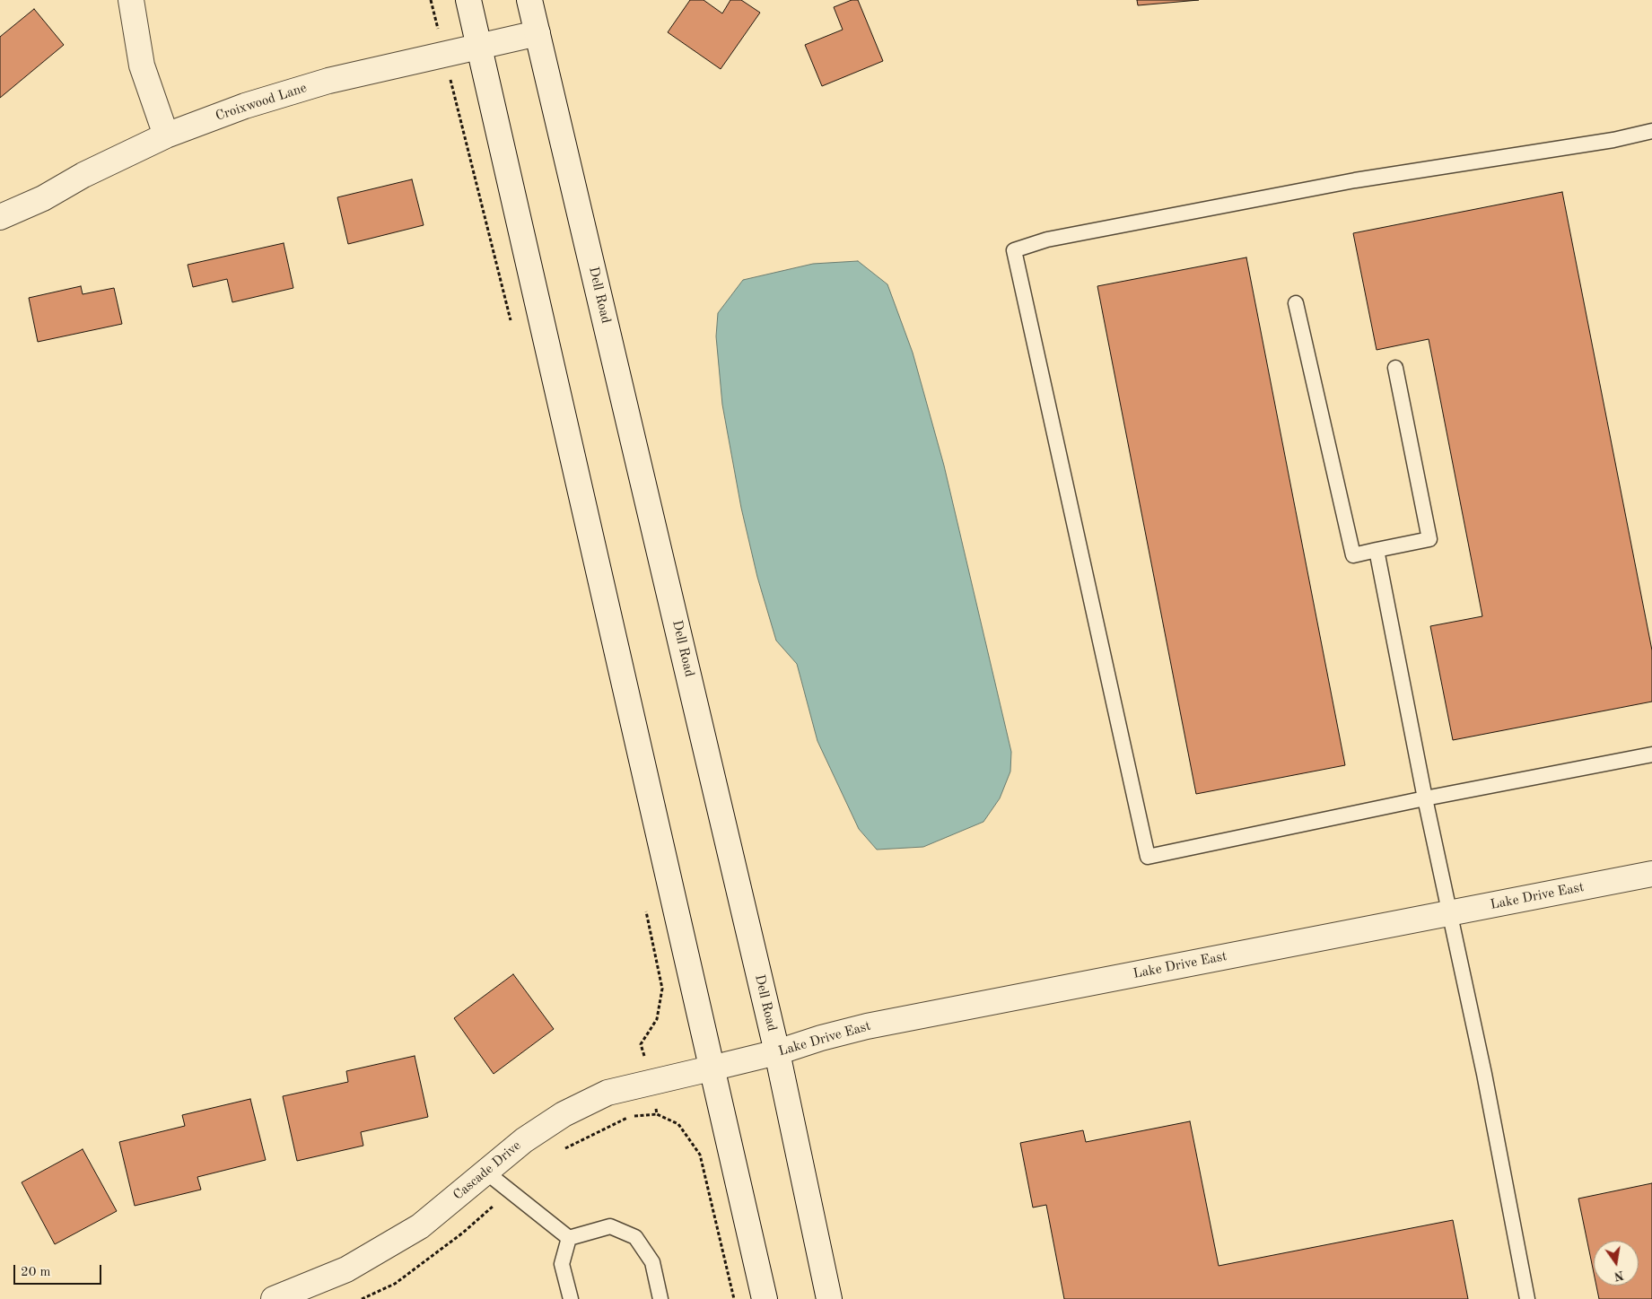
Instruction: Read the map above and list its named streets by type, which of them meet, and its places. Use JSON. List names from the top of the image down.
{
  "streets": {
    "main road": [
      "Croixwood Lane",
      "Dell Road",
      "Lake Drive East",
      "Cascade Drive"
    ]
  },
  "crossings": [
    ["Croixwood Lane", "Dell Road"],
    ["Dell Road", "Lake Drive East"],
    ["Lake Drive East", "Cascade Drive"]
  ],
  "scale_bar": "20 m",
  "north": "bottom"
}
